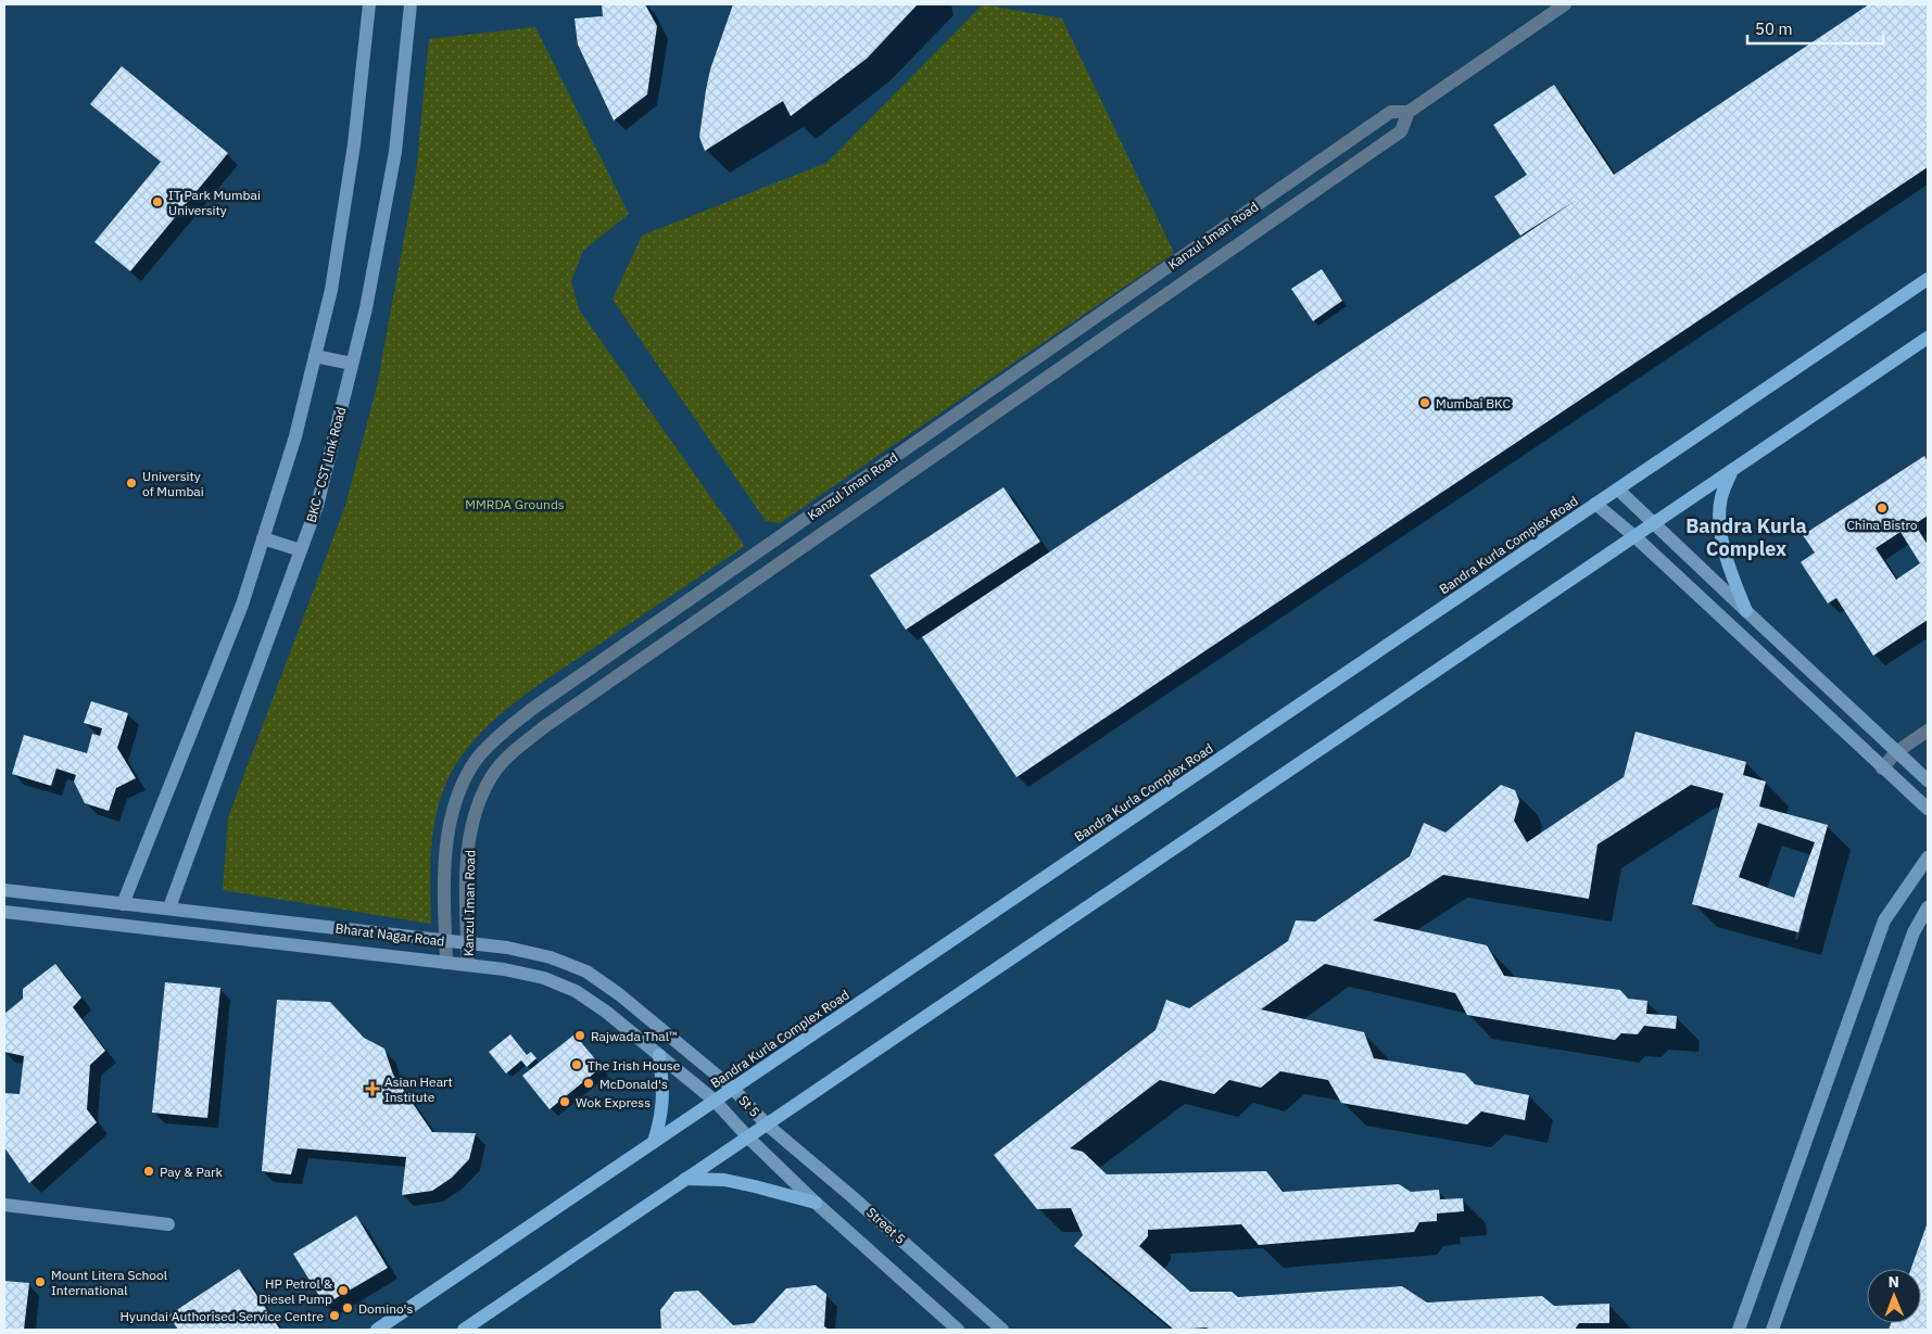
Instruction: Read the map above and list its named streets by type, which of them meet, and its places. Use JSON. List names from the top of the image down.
{
  "streets": {
    "main road": ["Bandra Kurla Complex Road"],
    "street": [
      "Kanzul Iman Road",
      "BKC - CST Link Road",
      "Bharat Nagar Road",
      "St 5",
      "Street 5"
    ]
  },
  "crossings": [
    ["Kanzul Iman Road", "Bharat Nagar Road"],
    ["BKC - CST Link Road", "Bharat Nagar Road"],
    ["Bandra Kurla Complex Road", "Bharat Nagar Road"],
    ["Bandra Kurla Complex Road", "St 5"],
    ["Bharat Nagar Road", "St 5"],
    ["St 5", "Street 5"]
  ],
  "districts": ["Bandra Kurla Complex"],
  "parks": ["MMRDA Grounds"],
  "places": {
    "other": [
      "IT Park Mumbai University",
      "Mumbai BKC",
      "University of Mumbai",
      "China Bistro",
      "Rajwada Thal™",
      "The Irish House",
      "McDonald's",
      "Wok Express",
      "Pay & Park",
      "Mount Litera School International",
      "HP Petrol & Diesel Pump",
      "Domino's",
      "Hyundai Authorised Service Centre"
    ],
    "health": ["Asian Heart Institute"]
  },
  "scale_bar": "50 m",
  "north": "top"
}
